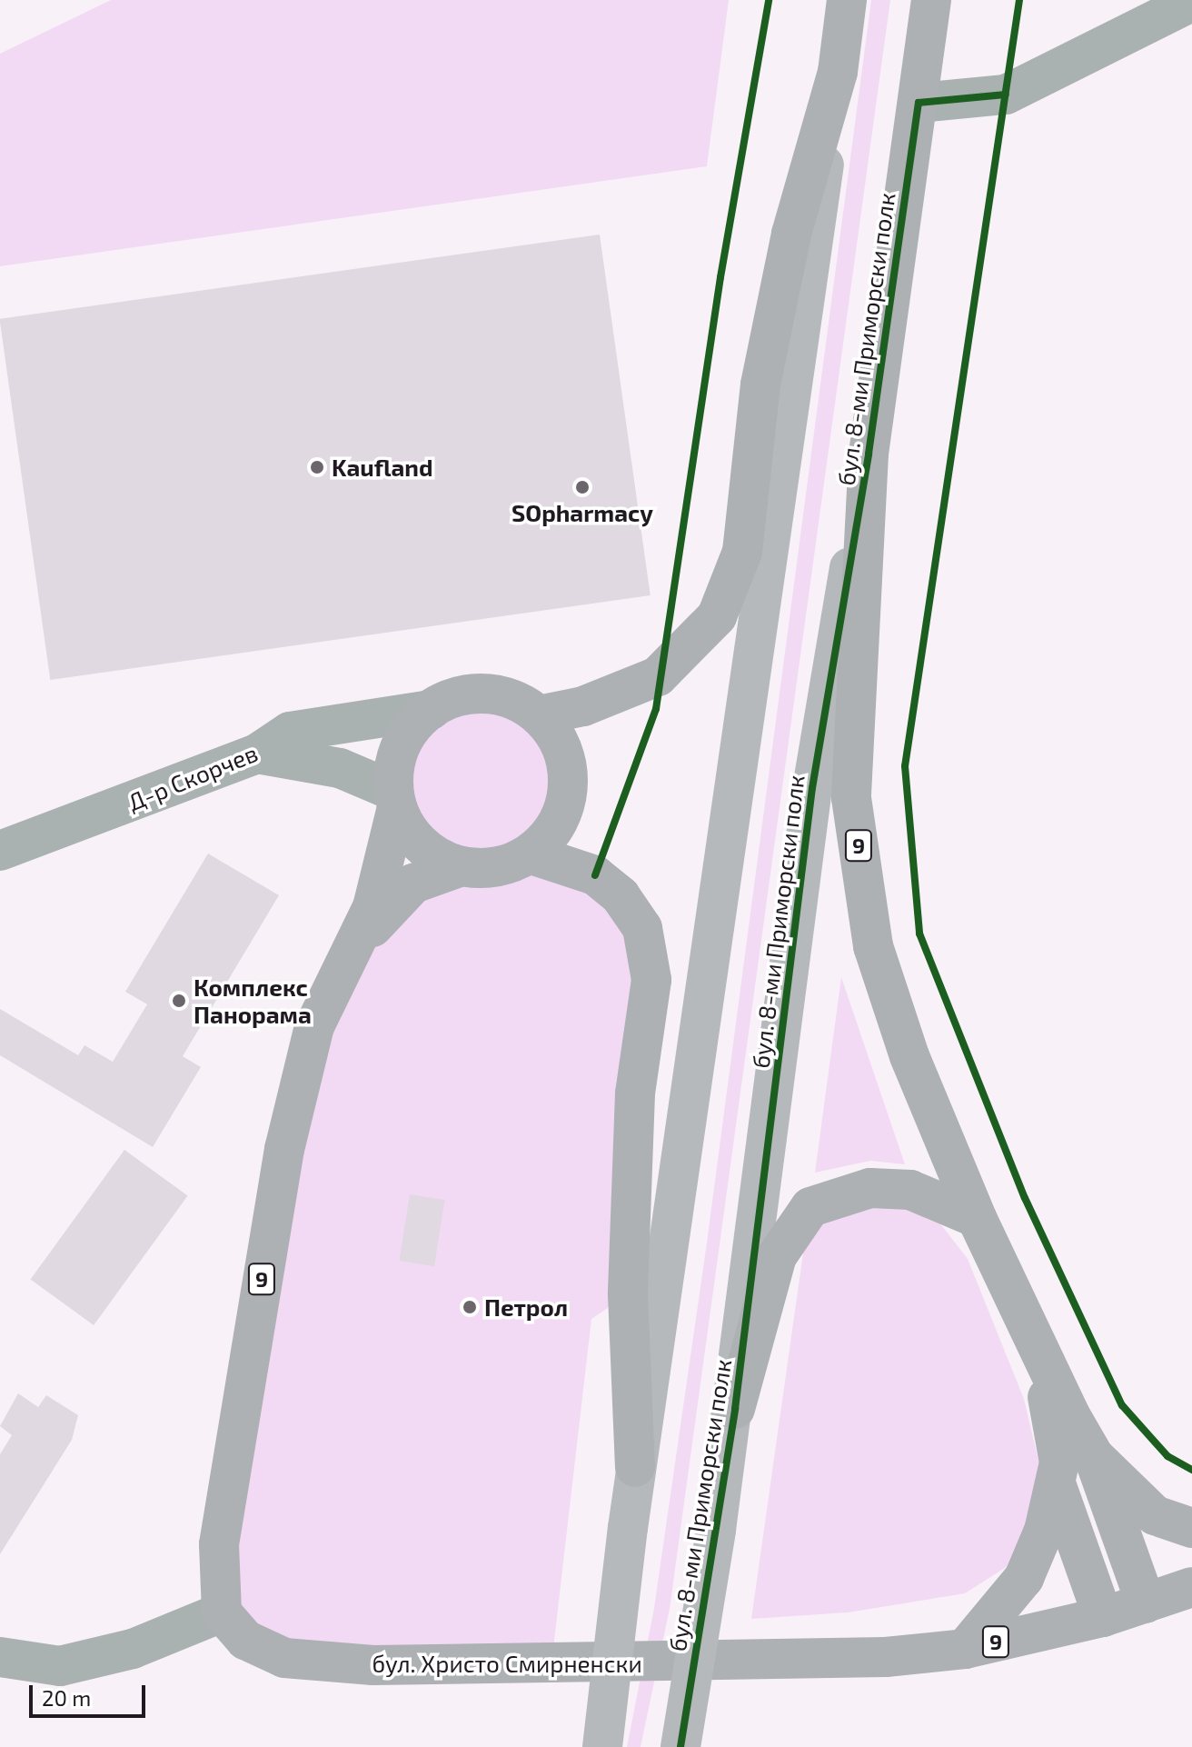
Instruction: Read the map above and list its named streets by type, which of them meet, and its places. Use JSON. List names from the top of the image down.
{
  "streets": {
    "main road": ["бул. 8-ми Приморски полк", "9", "бул. Христо Смирненски"],
    "street": ["Д-р Скорчев"]
  },
  "crossings": [
    ["бул. 8-ми Приморски полк", "9"],
    ["Д-р Скорчев", "9"],
    ["9", "бул. Христо Смирненски"]
  ],
  "places": [
    "Kaufland",
    "SOpharmacy",
    "Комплекс Панорама",
    "Петрол"
  ],
  "scale_bar": "20 m"
}
